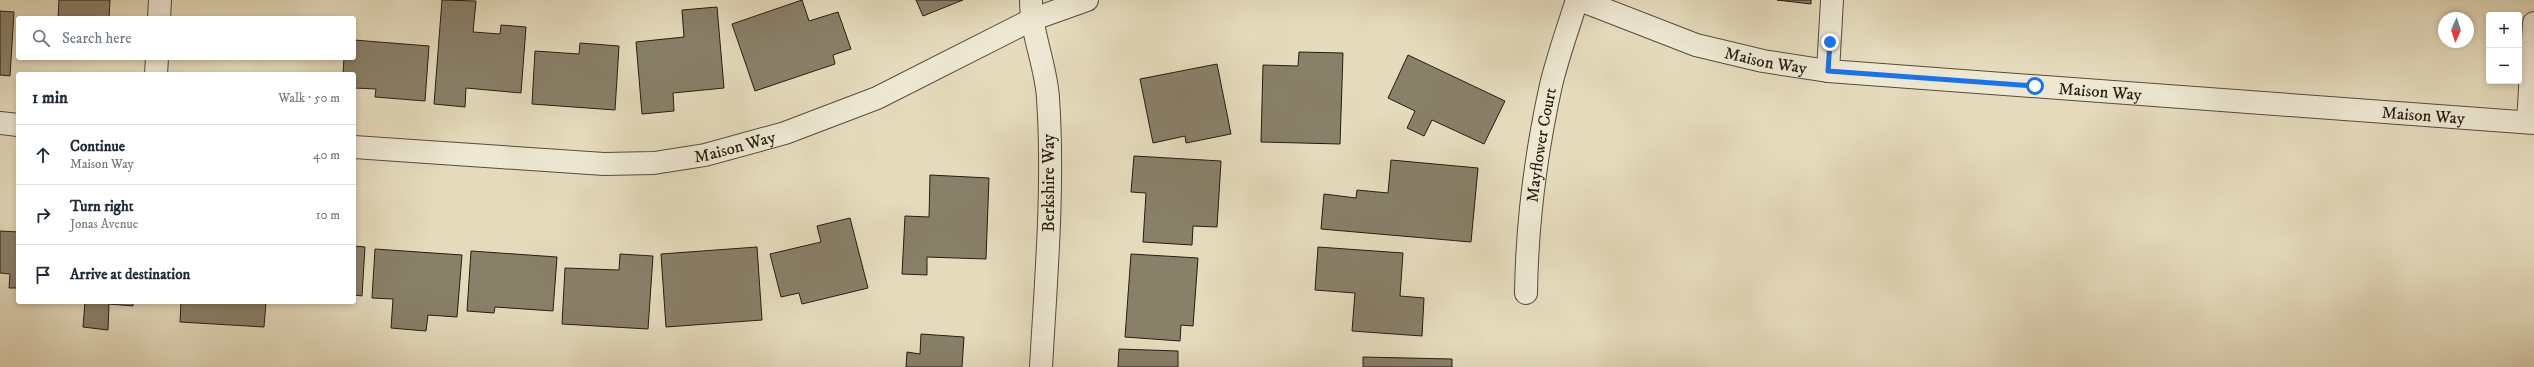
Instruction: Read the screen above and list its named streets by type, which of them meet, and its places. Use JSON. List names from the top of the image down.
{
  "streets": {
    "street": ["Maison Way", "Mayflower Court", "Berkshire Way"]
  },
  "crossings": [
    ["Maison Way", "Berkshire Way"]
  ],
  "north": "bottom",
  "page": {
    "map_buttons": ["+", "−"],
    "search": "Search here",
    "heading": ["1 min", "Walk · 50 m"],
    "list": [
      ["Continue", "Maison Way", "40 m"],
      ["Turn right", "Jonas Avenue", "10 m"],
      "Arrive at destination"
    ]
  }
}
